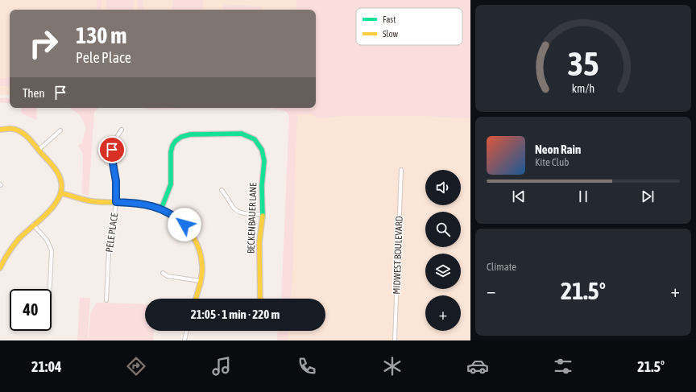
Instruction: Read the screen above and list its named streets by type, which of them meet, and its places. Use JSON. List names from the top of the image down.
{
  "streets": {
    "street": ["BECKENBAUER LANE", "PELE PLACE", "MIDWEST BOULEVARD"]
  },
  "legend": ["Fast", "Slow"],
  "page": {
    "turn": ["130 m", "Pele Place"],
    "then": "Then",
    "song": ["Neon Rain", "Kite Club"],
    "map_buttons": "+",
    "tile": "Climate",
    "heat": ["−", "21.5°", "+"],
    "limit": "40",
    "trip": "21:05 · 1 min · 220 m",
    "tabs": ["21:04", "21.5°"],
    "gauge": ["35", "km/h"]
  }
}
